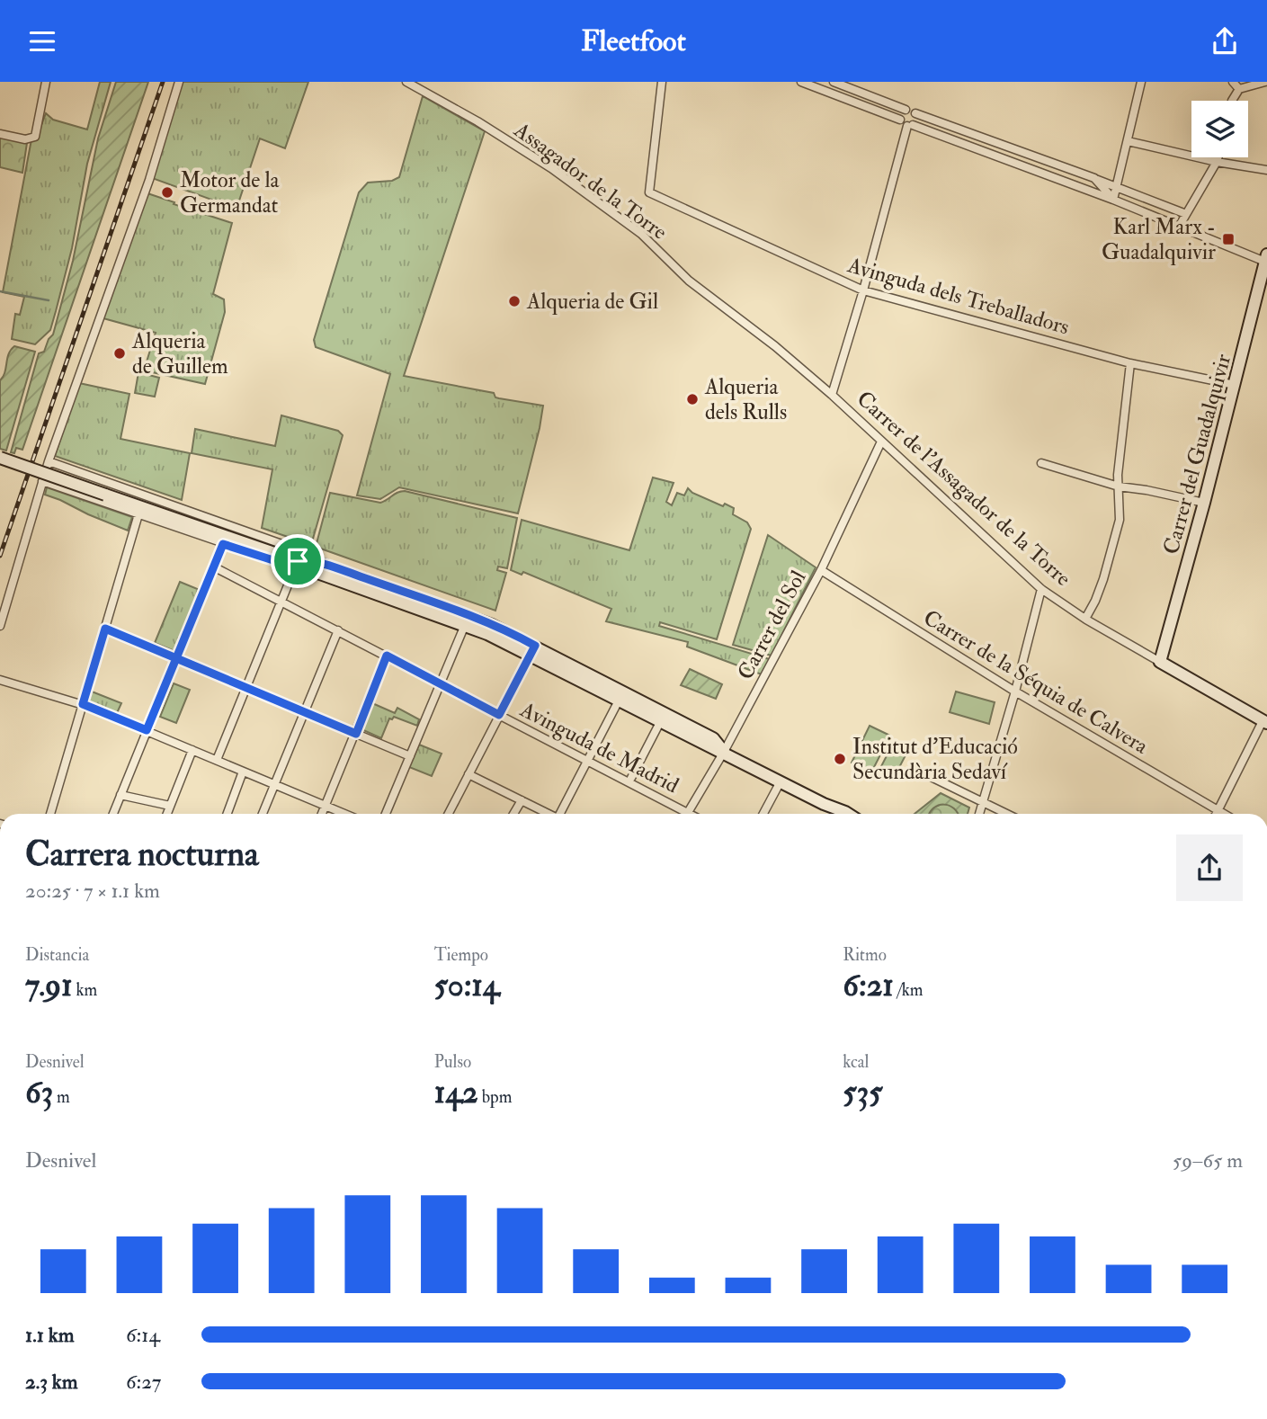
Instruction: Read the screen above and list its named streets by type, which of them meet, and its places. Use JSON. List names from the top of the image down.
{
  "streets": {
    "street": [
      "Assagador de la Torre",
      "Avinguda dels Treballadors",
      "Carrer del Guadalquivir",
      "Carrer de l'Assagador de la Torre",
      "Carrer del Sol",
      "Carrer de la Séquia de Calvera",
      "Avinguda de Madrid"
    ]
  },
  "crossings": [
    ["Assagador de la Torre", "Carrer de l'Assagador de la Torre"],
    ["Avinguda dels Treballadors", "Carrer del Guadalquivir"],
    ["Carrer del Guadalquivir", "Carrer de l'Assagador de la Torre"],
    ["Carrer de l'Assagador de la Torre", "Carrer del Sol"],
    ["Carrer del Sol", "Carrer de la Séquia de Calvera"],
    ["Carrer del Sol", "Avinguda de Madrid"]
  ],
  "places": {
    "other": [
      "Motor de la Germandat",
      "Alqueria de Gil",
      "Alqueria de Guillem",
      "Alqueria dels Rulls",
      "Institut d'Educació Secundària Sedaví"
    ],
    "transit": ["Karl Marx - Guadalquivir"]
  },
  "page": {
    "header": "Fleetfoot",
    "heading": ["Carrera nocturna", "20:25 · 7 × 1.1 km"],
    "stats": [
      ["Distancia", "7.91 km"],
      ["Tiempo", "50:14"],
      ["Ritmo", "6:21 /km"],
      ["Desnivel", "63 m"],
      ["Pulso", "142 bpm"],
      ["kcal", "535"]
    ],
    "chart": ["Desnivel", "59–65 m"],
    "list": [
      {
        "name": "1.1 km",
        "note": "6:14"
      },
      {
        "name": "2.3 km",
        "note": "6:27"
      }
    ]
  }
}
